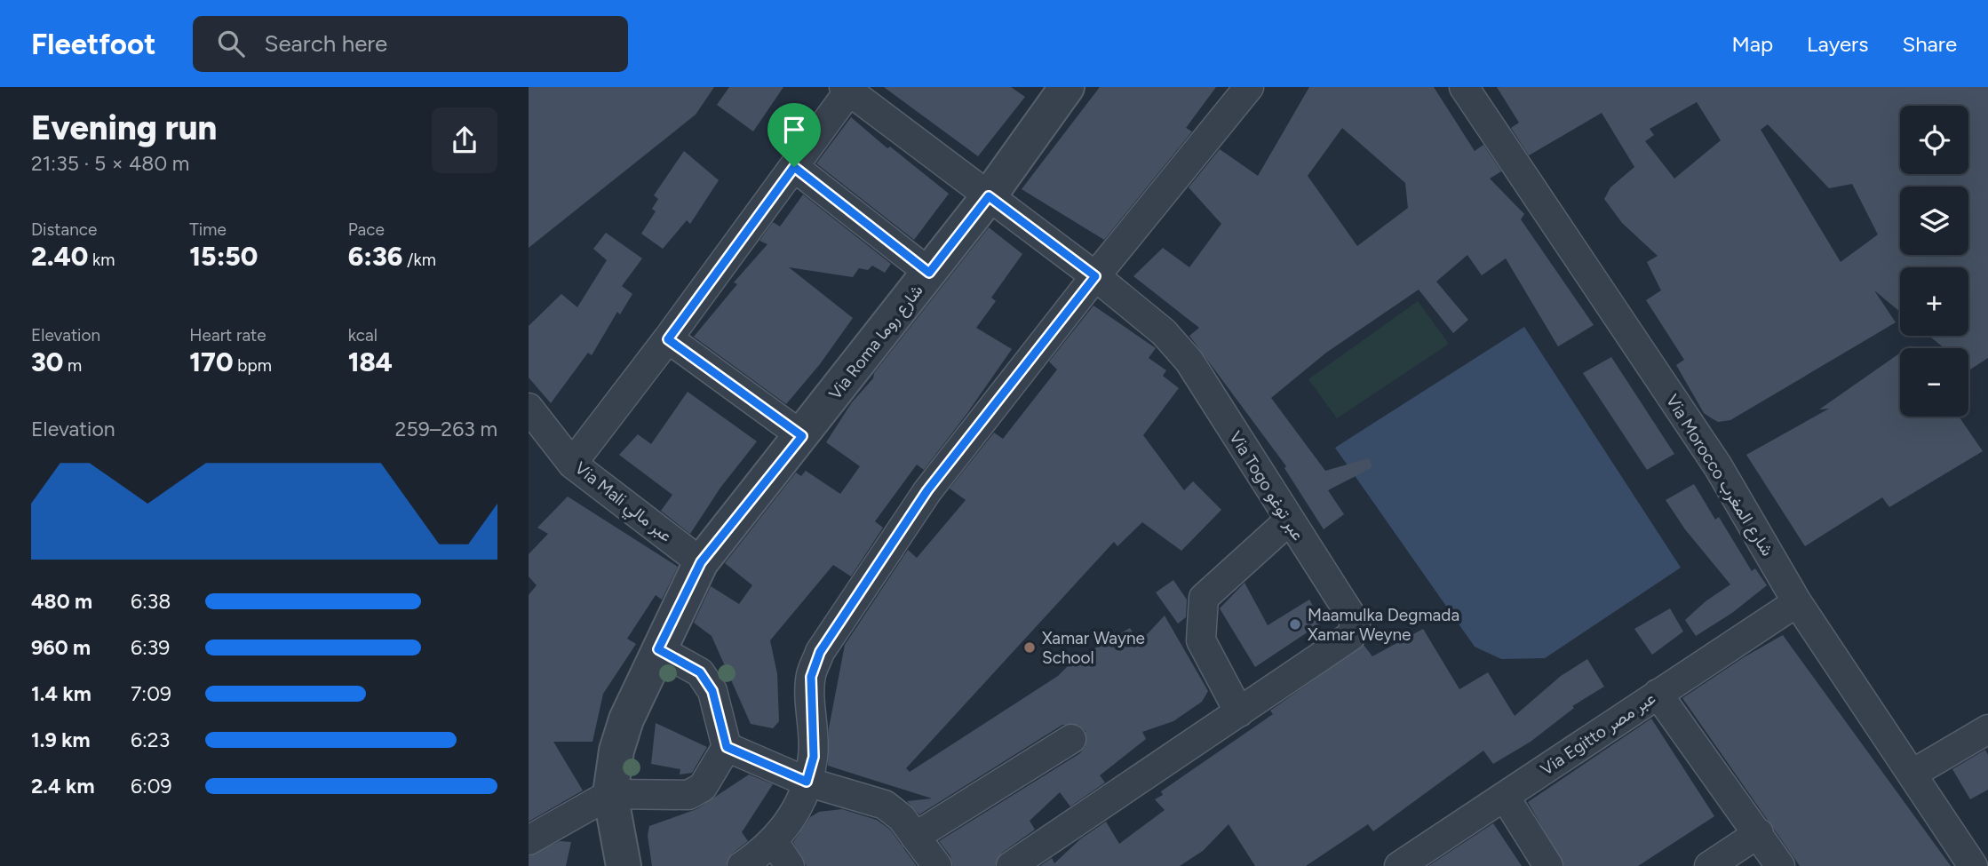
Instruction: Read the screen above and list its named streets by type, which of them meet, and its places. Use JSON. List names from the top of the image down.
{
  "streets": {
    "street": [
      "Via Roma شارع روما",
      "Via Morocco شارع المغرب",
      "Via Togo عبر توغو",
      "Via Mali عبر مالي",
      "Via Egitto عبر مصر"
    ]
  },
  "crossings": [
    ["Via Roma شارع روما", "Via Togo عبر توغو"],
    ["Via Roma شارع روما", "Via Mali عبر مالي"],
    ["Via Morocco شارع المغرب", "Via Egitto عبر مصر"]
  ],
  "places": ["Maamulka Degmada Xamar Weyne", "Xamar Wayne School"],
  "page": {
    "header": "Fleetfoot",
    "search": "Search here",
    "nav": ["Map", "Layers", "Share"],
    "heading": ["Evening run", "21:35 · 5 × 480 m"],
    "map_buttons": ["+", "−"],
    "stats": [
      ["Distance", "2.40 km"],
      ["Time", "15:50"],
      ["Pace", "6:36 /km"],
      ["Elevation", "30 m"],
      ["Heart rate", "170 bpm"],
      ["kcal", "184"]
    ],
    "chart": ["Elevation", "259–263 m"],
    "list": [
      {
        "name": "480 m",
        "note": "6:38"
      },
      {
        "name": "960 m",
        "note": "6:39"
      },
      {
        "name": "1.4 km",
        "note": "7:09"
      },
      {
        "name": "1.9 km",
        "note": "6:23"
      },
      {
        "name": "2.4 km",
        "note": "6:09"
      }
    ]
  }
}
